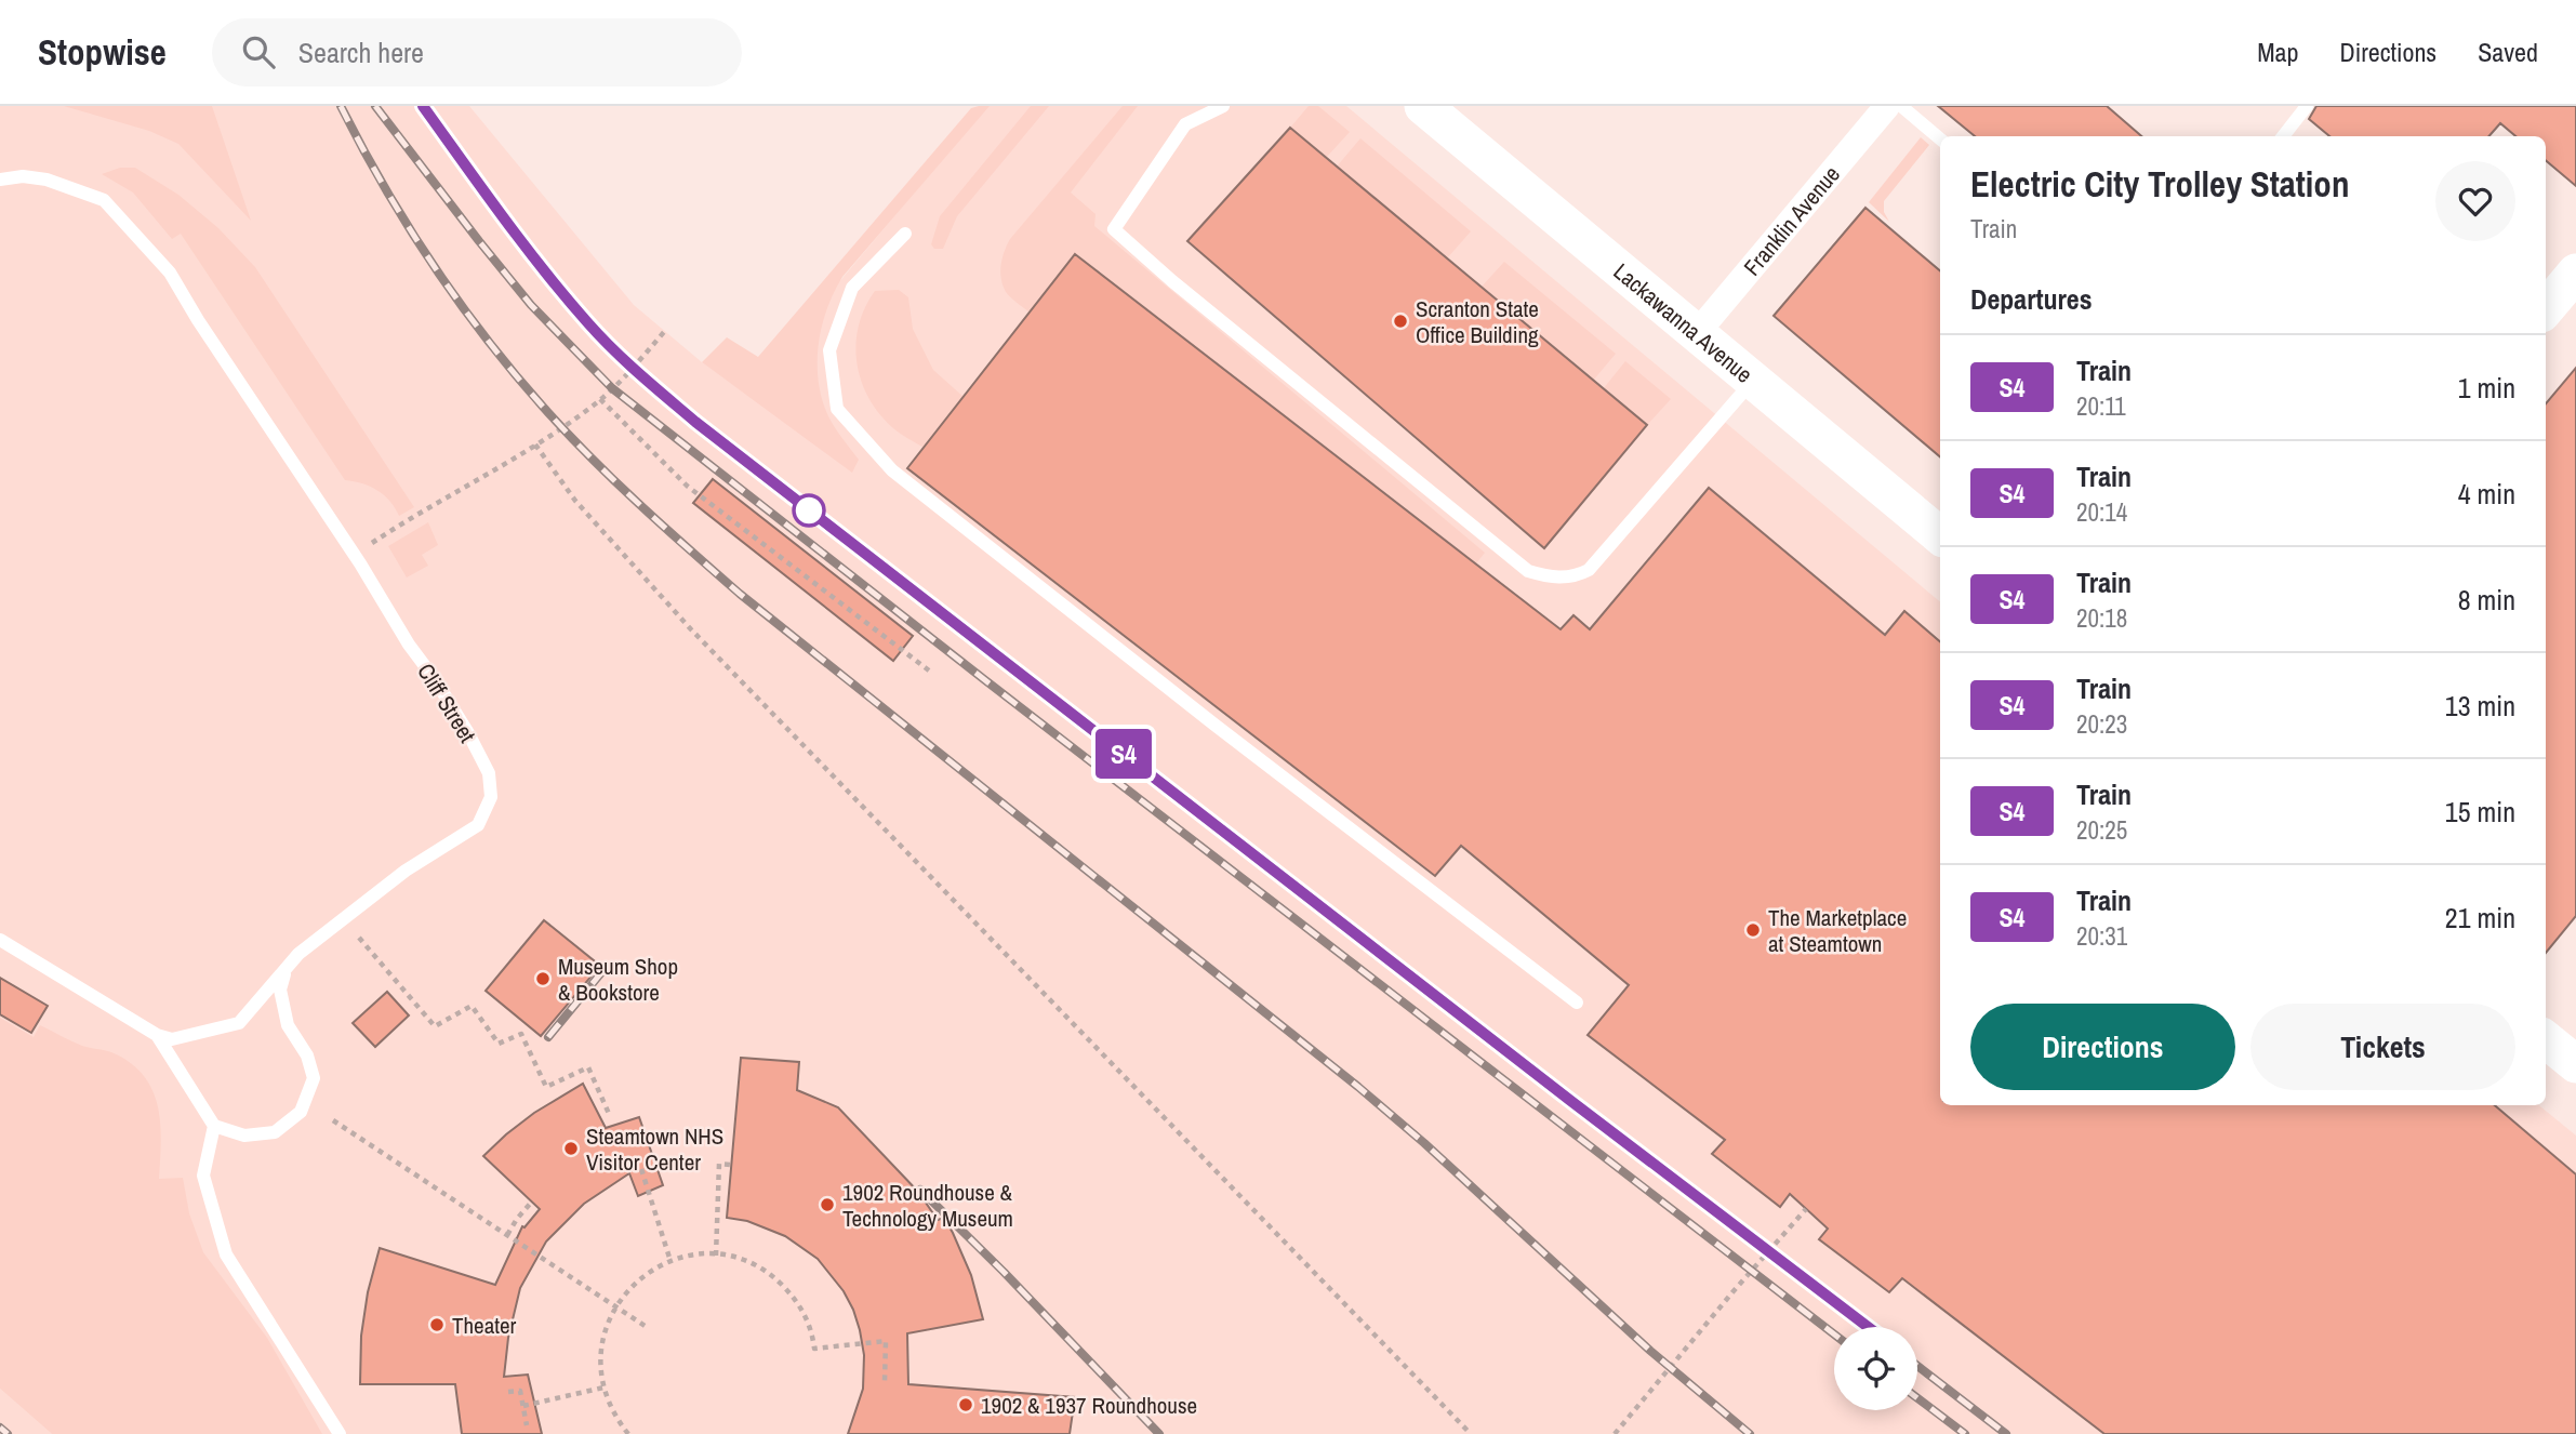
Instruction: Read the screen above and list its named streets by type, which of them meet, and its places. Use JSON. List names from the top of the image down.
{
  "streets": {
    "main road": ["Lackawanna Avenue"],
    "street": ["Franklin Avenue"],
    "lane": ["Cliff Street"]
  },
  "crossings": [
    ["Franklin Avenue", "Lackawanna Avenue"]
  ],
  "places": [
    "Scranton State Office Building",
    "The Marketplace at Steamtown",
    "Museum Shop & Bookstore",
    "Steamtown NHS Visitor Center",
    "1902 Roundhouse & Technology Museum",
    "Theater",
    "1902 & 1937 Roundhouse"
  ],
  "page": {
    "header": "Stopwise",
    "search": "Search here",
    "nav": ["Map", "Directions", "Saved"],
    "on_map": "S4",
    "heading": [
      ["Electric City Trolley Station", "Train"],
      "Departures"
    ],
    "list": [
      {
        "mark": "S4",
        "name": "Train",
        "note": "20:11",
        "value": "1 min"
      },
      {
        "mark": "S4",
        "name": "Train",
        "note": "20:14",
        "value": "4 min"
      },
      {
        "mark": "S4",
        "name": "Train",
        "note": "20:18",
        "value": "8 min"
      },
      {
        "mark": "S4",
        "name": "Train",
        "note": "20:23",
        "value": "13 min"
      },
      {
        "mark": "S4",
        "name": "Train",
        "note": "20:25",
        "value": "15 min"
      },
      {
        "mark": "S4",
        "name": "Train",
        "note": "20:31",
        "value": "21 min"
      }
    ],
    "buttons": ["Directions", "Tickets"]
  }
}
